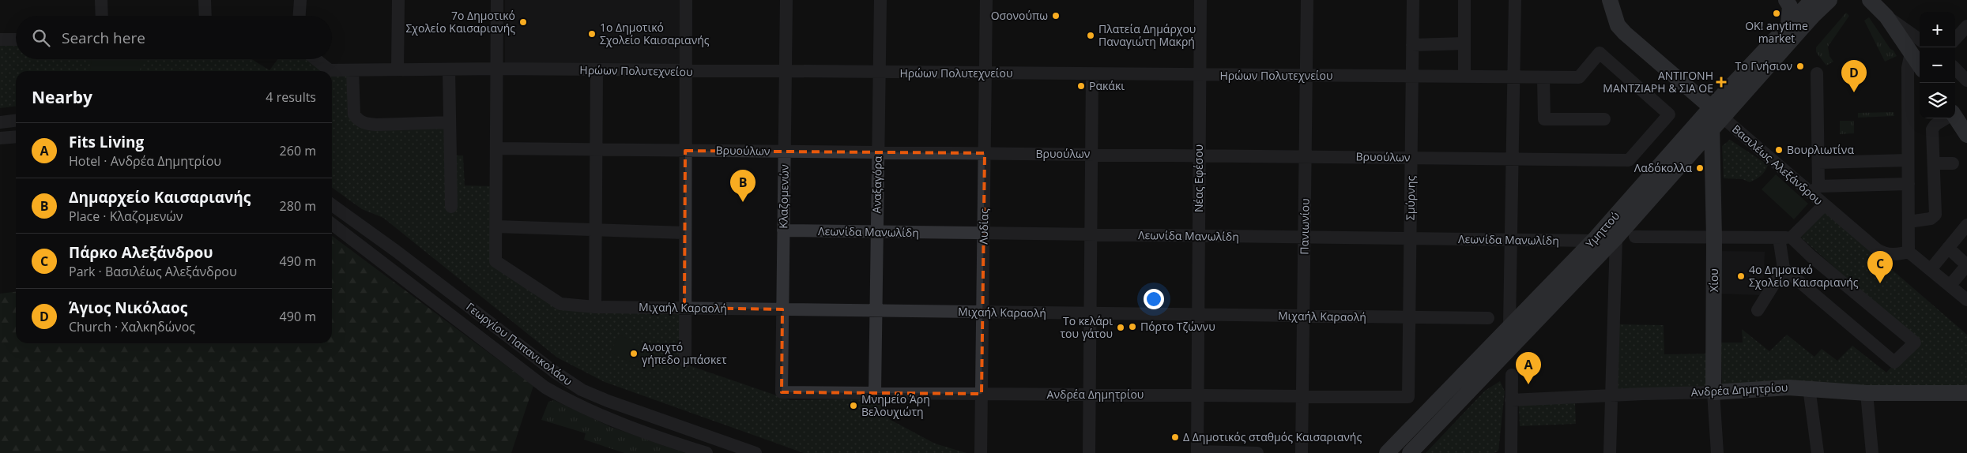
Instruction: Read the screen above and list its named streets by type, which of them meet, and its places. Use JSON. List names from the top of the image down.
{
  "streets": {
    "main road": [
      "Βασιλέως Αλεξάνδρου",
      "Υμηττού",
      "Χίου",
      "Ανδρέα Δημητρίου"
    ],
    "street": [
      "Ηρώων Πολυτεχνείου",
      "Βρυούλων",
      "Νέας Εφέσου",
      "Αναξαγόρα",
      "Κλαζομενών",
      "Σμύρνης",
      "Λυδίας",
      "Πανιωνίου",
      "Λεωνίδα Μανωλίδη",
      "Μιχαήλ Καραολή",
      "Γεωργίου Παπανικολάου"
    ]
  },
  "crossings": [
    ["Ηρώων Πολυτεχνείου", "Βρυούλων"],
    ["Ηρώων Πολυτεχνείου", "Νέας Εφέσου"],
    ["Ηρώων Πολυτεχνείου", "Αναξαγόρα"],
    ["Ηρώων Πολυτεχνείου", "Κλαζομενών"],
    ["Ηρώων Πολυτεχνείου", "Σμύρνης"],
    ["Ηρώων Πολυτεχνείου", "Λυδίας"],
    ["Ηρώων Πολυτεχνείου", "Πανιωνίου"],
    ["Βρυούλων", "Νέας Εφέσου"],
    ["Βρυούλων", "Αναξαγόρα"],
    ["Βρυούλων", "Κλαζομενών"],
    ["Βρυούλων", "Σμύρνης"],
    ["Βρυούλων", "Λυδίας"],
    ["Βρυούλων", "Πανιωνίου"],
    ["Βασιλέως Αλεξάνδρου", "Υμηττού"],
    ["Βασιλέως Αλεξάνδρου", "Χίου"],
    ["Νέας Εφέσου", "Λεωνίδα Μανωλίδη"],
    ["Νέας Εφέσου", "Μιχαήλ Καραολή"],
    ["Νέας Εφέσου", "Ανδρέα Δημητρίου"],
    ["Αναξαγόρα", "Λεωνίδα Μανωλίδη"],
    ["Αναξαγόρα", "Μιχαήλ Καραολή"],
    ["Αναξαγόρα", "Ανδρέα Δημητρίου"],
    ["Κλαζομενών", "Λεωνίδα Μανωλίδη"],
    ["Κλαζομενών", "Μιχαήλ Καραολή"],
    ["Κλαζομενών", "Ανδρέα Δημητρίου"],
    ["Σμύρνης", "Λεωνίδα Μανωλίδη"],
    ["Σμύρνης", "Μιχαήλ Καραολή"],
    ["Σμύρνης", "Ανδρέα Δημητρίου"],
    ["Λυδίας", "Λεωνίδα Μανωλίδη"],
    ["Λυδίας", "Μιχαήλ Καραολή"],
    ["Λυδίας", "Ανδρέα Δημητρίου"],
    ["Πανιωνίου", "Λεωνίδα Μανωλίδη"],
    ["Πανιωνίου", "Μιχαήλ Καραολή"],
    ["Πανιωνίου", "Ανδρέα Δημητρίου"],
    ["Υμηττού", "Λεωνίδα Μανωλίδη"],
    ["Υμηττού", "Χίου"],
    ["Χίου", "Ανδρέα Δημητρίου"]
  ],
  "places": {
    "other": [
      "OK! anytime market",
      "Οσονούπω",
      "7ο Δημοτικό Σχολείο Καισαριανής",
      "1ο Δημοτικό Σχολείο Καισαριανής",
      "Πλατεία Δημάρχου Παναγιώτη Μακρή",
      "Το Γνήσιον",
      "Ρακάκι",
      "Βουρλιωτίνα",
      "Λαδόκολλα",
      "4ο Δημοτικό Σχολείο Καισαριανής",
      "Πόρτο Τζώννυ",
      "Το κελάρι του γάτου",
      "Ανοιχτό γήπεδο μπάσκετ",
      "Μνημείο Άρη Βελουχιώτη",
      "Δ Δημοτικός σταθμός Καισαριανής"
    ],
    "health": ["ΑΝΤΙΓΟΝΗ ΜΑΝΤΖΙΑΡΗ & ΣΙΑ ΟΕ"]
  },
  "page": {
    "map_buttons": ["+", "−"],
    "search": "Search here",
    "pins": [
      "D",
      "B",
      "C",
      "A"
    ],
    "heading": ["Nearby", "4 results"],
    "list": [
      {
        "mark": "A",
        "name": "Fits Living",
        "note": "Hotel · Ανδρέα Δημητρίου",
        "value": "260 m"
      },
      {
        "mark": "B",
        "name": "Δημαρχείο Καισαριανής",
        "note": "Place · Κλαζομενών",
        "value": "280 m"
      },
      {
        "mark": "C",
        "name": "Πάρκο Αλεξάνδρου",
        "note": "Park · Βασιλέως Αλεξάνδρου",
        "value": "490 m"
      },
      {
        "mark": "D",
        "name": "Άγιος Νικόλαος",
        "note": "Church · Χαλκηδώνος",
        "value": "490 m"
      }
    ]
  }
}
